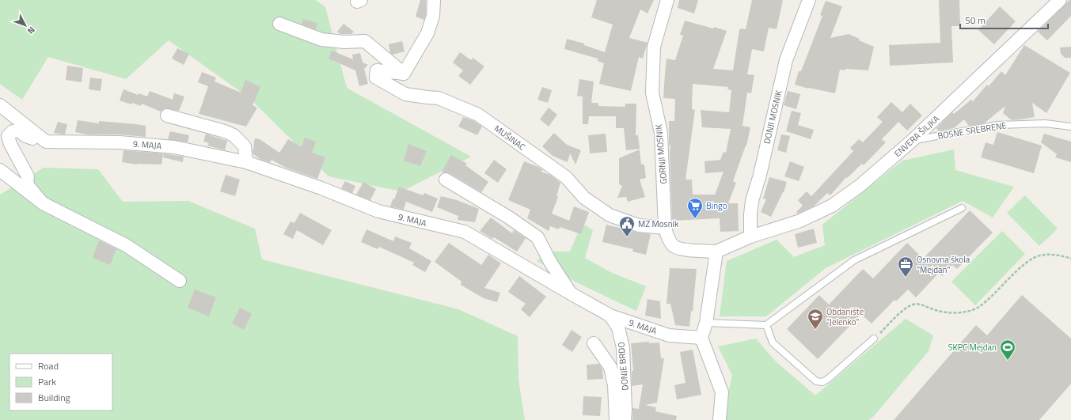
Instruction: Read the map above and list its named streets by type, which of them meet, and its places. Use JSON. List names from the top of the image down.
{
  "streets": {
    "street": [
      "DONJI MOSNIK",
      "ENVERA ŠILJKA",
      "MUŠINAC",
      "9. MAJA",
      "GORNJI MOSNIK",
      "DONJE BRDO"
    ],
    "lane": ["BOSNE SREBRENE"]
  },
  "crossings": [
    ["DONJI MOSNIK", "ENVERA ŠILJKA"],
    ["BOSNE SREBRENE", "ENVERA ŠILJKA"],
    ["ENVERA ŠILJKA", "GORNJI MOSNIK"],
    ["MUŠINAC", "GORNJI MOSNIK"],
    ["9. MAJA", "DONJE BRDO"]
  ],
  "places": {
    "supermarket": ["Bingo"],
    "public building": ["MZ Mosnik"],
    "office": ["Osnovna škola \"Mejdan\""],
    "school or university": ["Obdanište \"Jelenko\""],
    "sports": ["SKPC Mejdan"]
  },
  "legend": ["Road", "Park", "Building"],
  "scale_bar": "50 m",
  "north": "bottom right"
}
